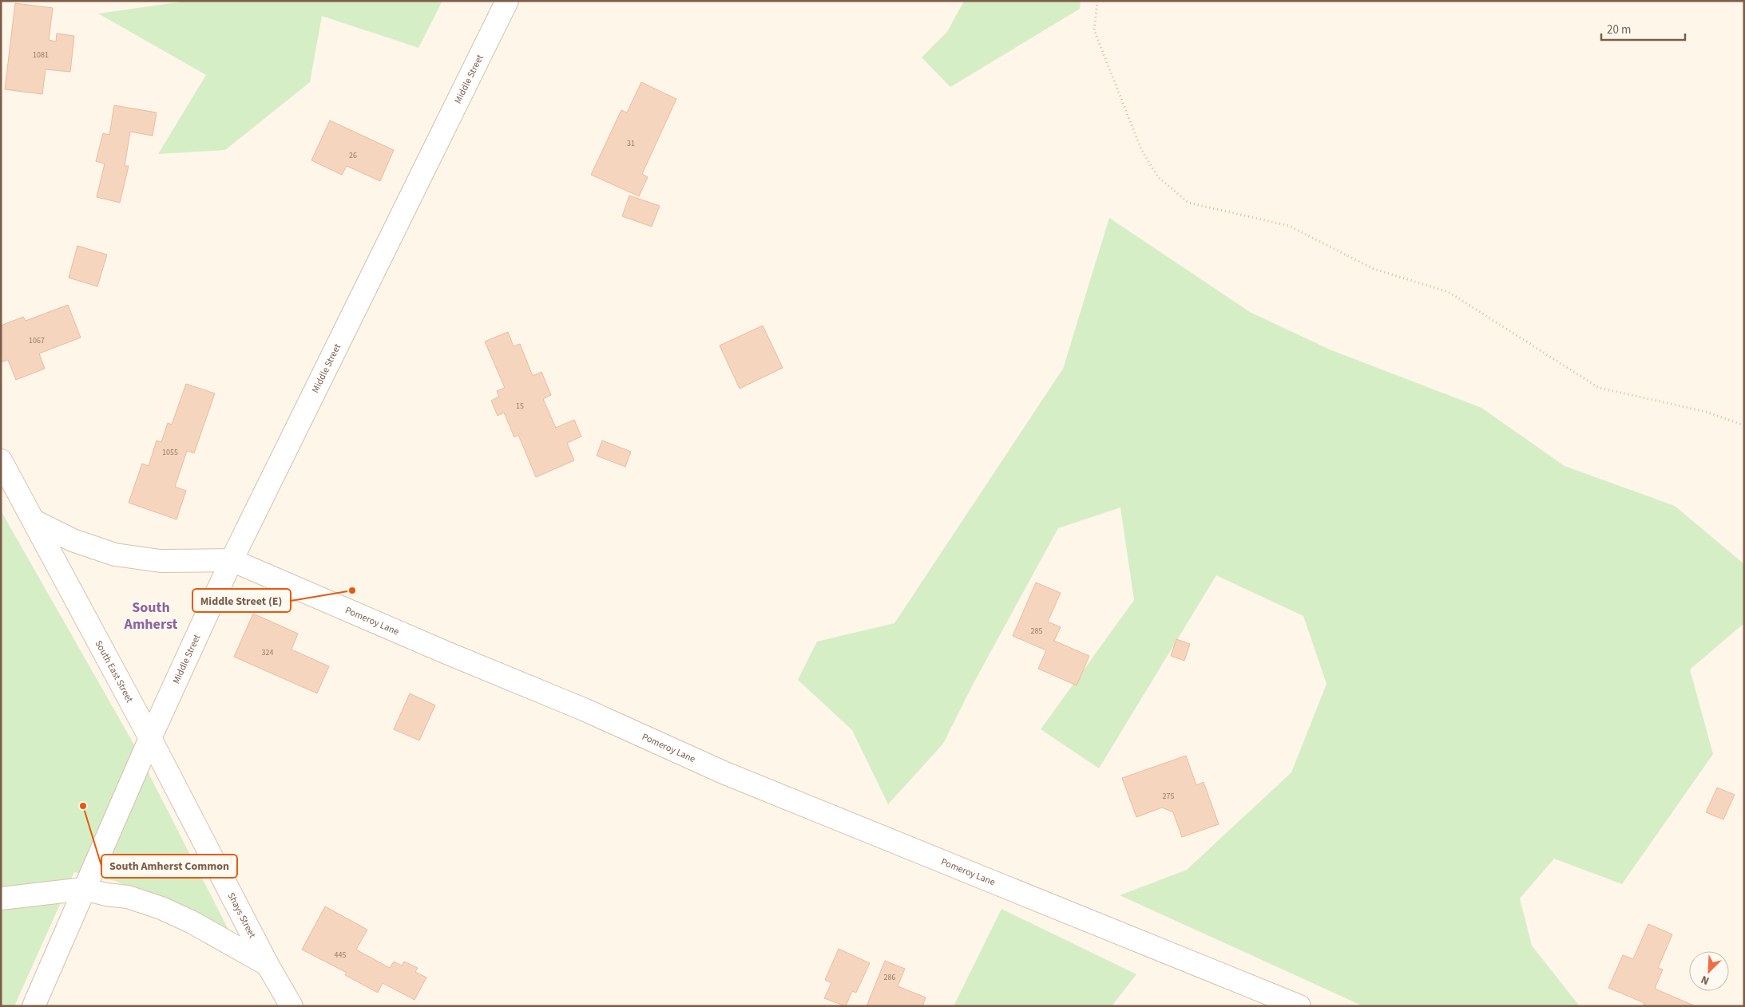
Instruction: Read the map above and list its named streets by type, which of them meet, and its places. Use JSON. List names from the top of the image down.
{
  "streets": {
    "street": [
      "Middle Street",
      "Pomeroy Lane",
      "South East Street",
      "Shays Street"
    ]
  },
  "crossings": [
    ["Middle Street", "Pomeroy Lane"],
    ["Middle Street", "South East Street"],
    ["Middle Street", "Shays Street"],
    ["Pomeroy Lane", "South East Street"],
    ["South East Street", "Shays Street"]
  ],
  "districts": ["South Amherst"],
  "places": ["Middle Street (E)", "South Amherst Common"],
  "house_numbers": [
    "1081",
    "31",
    "26",
    "1067",
    "15",
    "1055",
    "285",
    "324",
    "275",
    "445",
    "286"
  ],
  "scale_bar": "20 m",
  "north": "bottom left"
}
